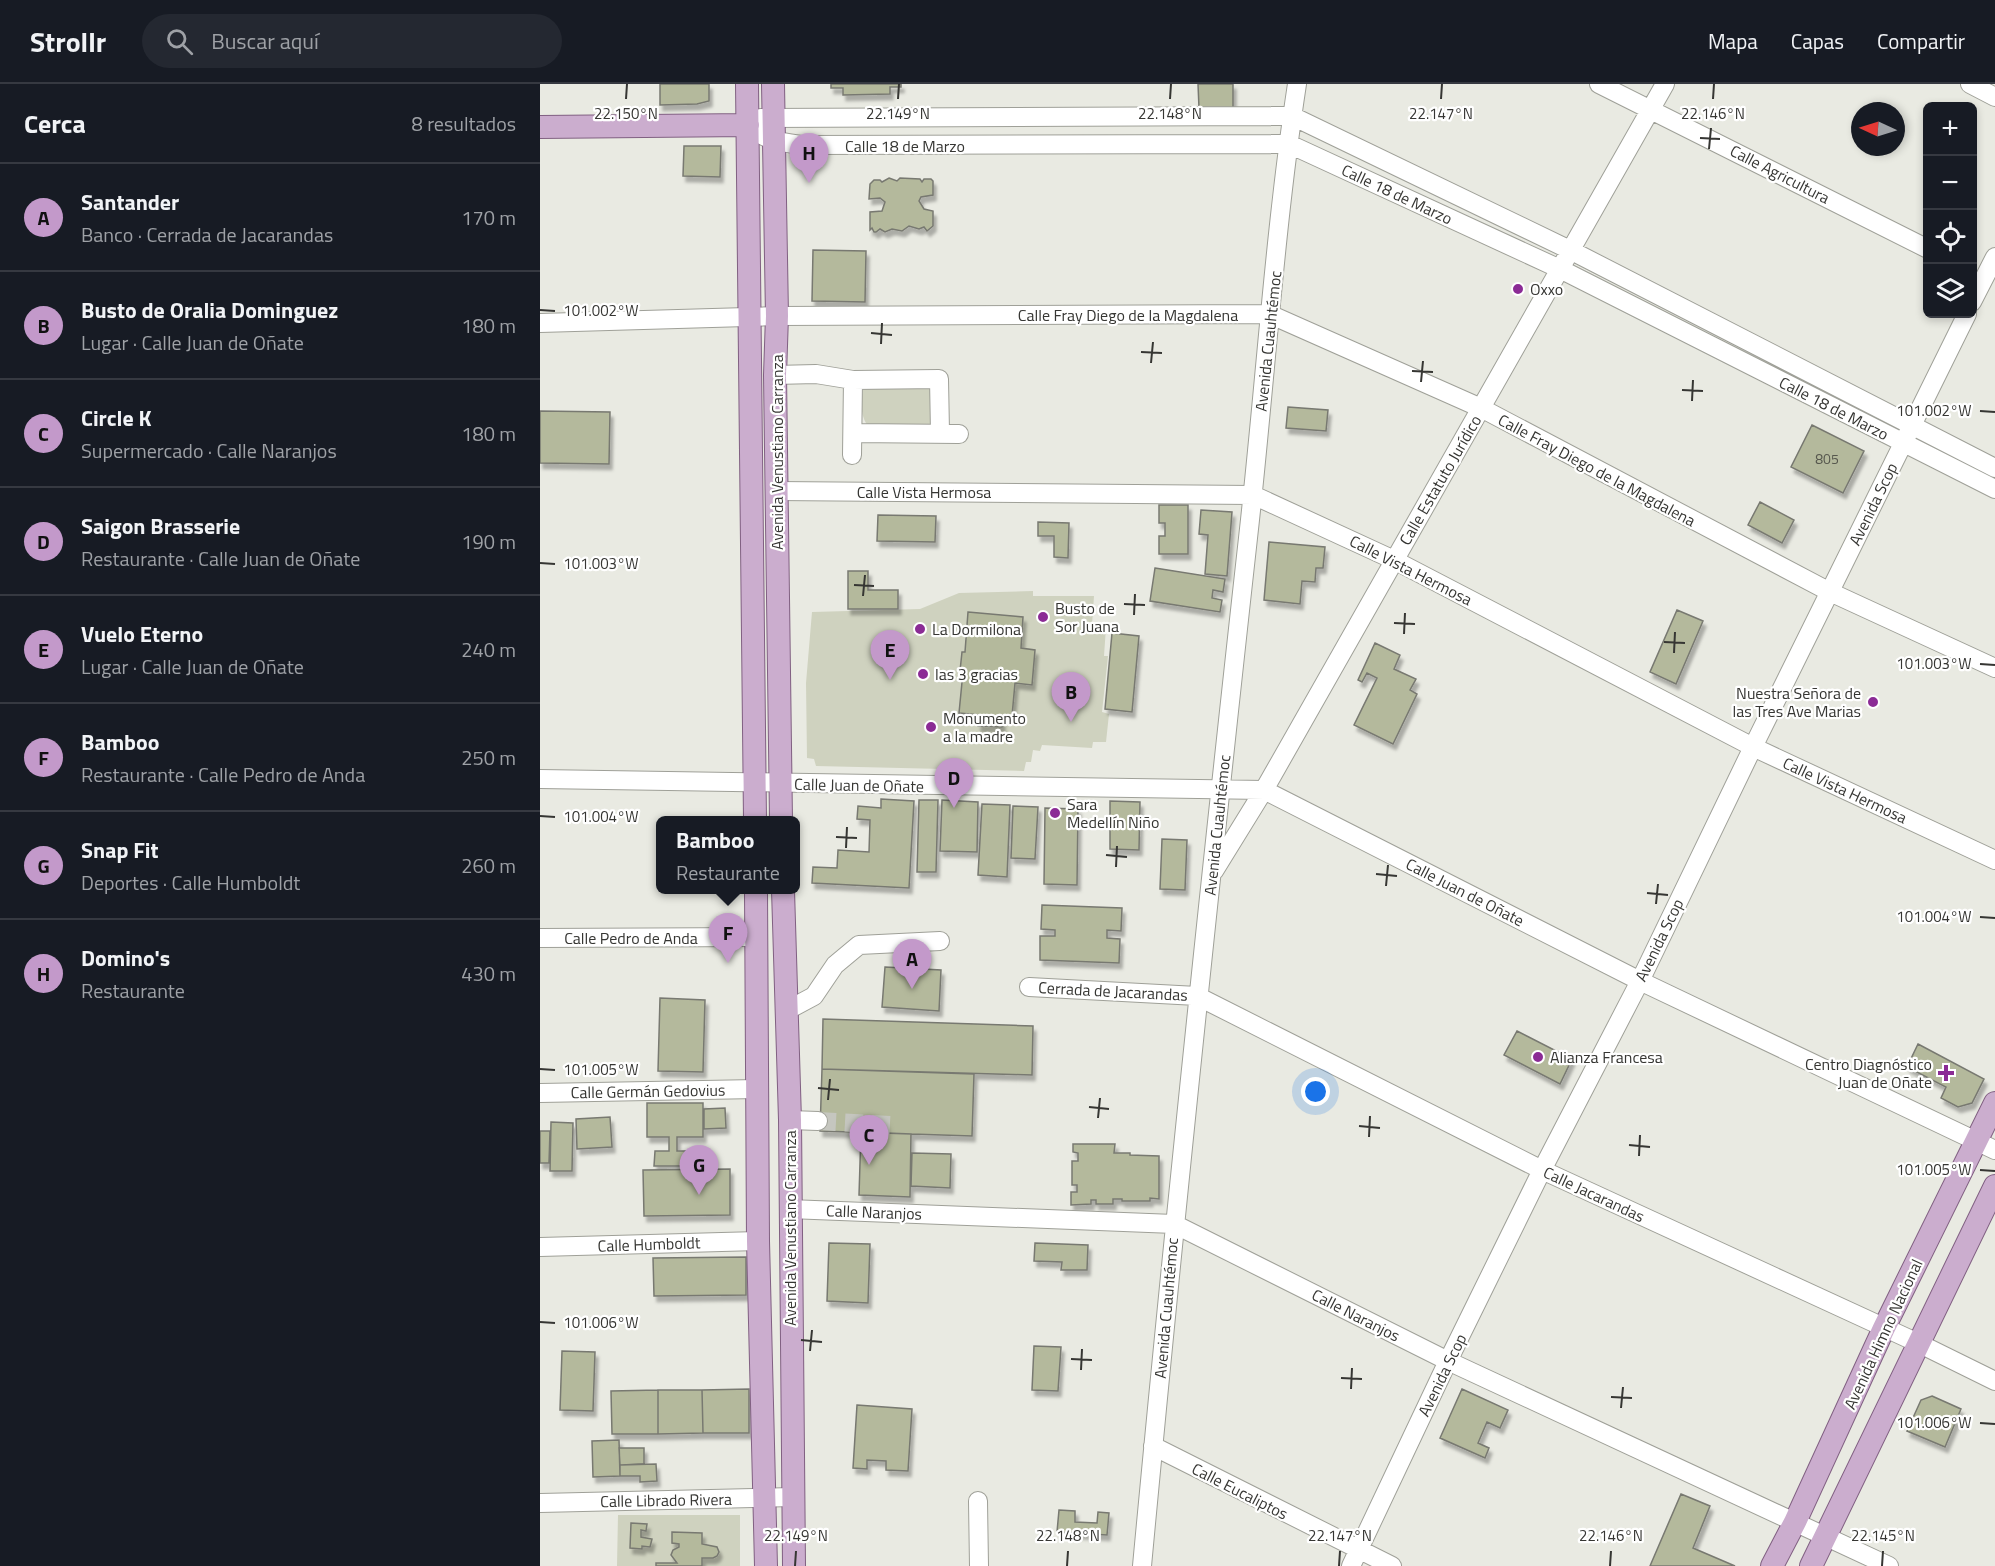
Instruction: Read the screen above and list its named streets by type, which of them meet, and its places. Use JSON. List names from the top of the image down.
{
  "streets": {
    "main road": ["Avenida Venustiano Carranza", "Avenida Himno Nacional"],
    "street": [
      "Calle 18 de Marzo",
      "Calle Agricultura",
      "Calle Fray Diego de la Magdalena",
      "Avenida Cuauhtémoc",
      "Calle Estatuto Jurídico",
      "Calle Vista Hermosa",
      "Avenida Scop",
      "Calle Juan de Oñate",
      "Calle Pedro de Anda",
      "Cerrada de Jacarandas",
      "Calle Germán Gedovius",
      "Calle Jacarandas",
      "Calle Naranjos",
      "Calle Humboldt",
      "Calle Eucaliptos",
      "Calle Librado Rivera"
    ]
  },
  "crossings": [
    ["Calle 18 de Marzo", "Avenida Cuauhtémoc"],
    ["Calle 18 de Marzo", "Avenida Venustiano Carranza"],
    ["Calle 18 de Marzo", "Calle Estatuto Jurídico"],
    ["Calle 18 de Marzo", "Avenida Scop"],
    ["Calle Agricultura", "Calle Estatuto Jurídico"],
    ["Calle Fray Diego de la Magdalena", "Avenida Cuauhtémoc"],
    ["Calle Fray Diego de la Magdalena", "Avenida Venustiano Carranza"],
    ["Calle Fray Diego de la Magdalena", "Calle Estatuto Jurídico"],
    ["Calle Fray Diego de la Magdalena", "Avenida Scop"],
    ["Avenida Cuauhtémoc", "Calle Estatuto Jurídico"],
    ["Avenida Cuauhtémoc", "Calle Vista Hermosa"],
    ["Avenida Cuauhtémoc", "Calle Juan de Oñate"],
    ["Avenida Cuauhtémoc", "Cerrada de Jacarandas"],
    ["Avenida Cuauhtémoc", "Calle Jacarandas"],
    ["Avenida Cuauhtémoc", "Calle Naranjos"],
    ["Avenida Cuauhtémoc", "Calle Eucaliptos"],
    ["Avenida Venustiano Carranza", "Calle Vista Hermosa"],
    ["Avenida Venustiano Carranza", "Calle Juan de Oñate"],
    ["Avenida Venustiano Carranza", "Calle Pedro de Anda"],
    ["Avenida Venustiano Carranza", "Calle Germán Gedovius"],
    ["Avenida Venustiano Carranza", "Calle Naranjos"],
    ["Avenida Venustiano Carranza", "Calle Humboldt"],
    ["Avenida Venustiano Carranza", "Calle Librado Rivera"],
    ["Calle Estatuto Jurídico", "Calle Vista Hermosa"],
    ["Calle Estatuto Jurídico", "Calle Juan de Oñate"],
    ["Calle Vista Hermosa", "Avenida Scop"],
    ["Avenida Scop", "Calle Juan de Oñate"],
    ["Avenida Scop", "Calle Jacarandas"],
    ["Avenida Scop", "Calle Naranjos"],
    ["Avenida Scop", "Calle Eucaliptos"],
    ["Calle Juan de Oñate", "Avenida Himno Nacional"],
    ["Cerrada de Jacarandas", "Calle Jacarandas"],
    ["Calle Jacarandas", "Avenida Himno Nacional"],
    ["Calle Naranjos", "Avenida Himno Nacional"]
  ],
  "places": {
    "other": [
      "Oxxo",
      "Busto de Sor Juana",
      "La Dormilona",
      "las 3 gracias",
      "Nuestra Señora de las Tres Ave Marias",
      "Monumento a la madre",
      "Sara Medellín Niño",
      "Alianza Francesa"
    ],
    "health": ["Centro Diagnóstico Juan de Oñate"]
  },
  "house_numbers": ["805"],
  "north": "left",
  "page": {
    "header": "Strollr",
    "search": "Buscar aquí",
    "nav": ["Mapa", "Capas", "Compartir"],
    "heading": ["Cerca", "8 resultados"],
    "map_buttons": ["+", "−"],
    "pins": [
      "H",
      "E",
      "B",
      "D",
      "F",
      "A",
      "C",
      "G"
    ],
    "list": [
      {
        "mark": "A",
        "name": "Santander",
        "note": "Banco · Cerrada de Jacarandas",
        "value": "170 m"
      },
      {
        "mark": "B",
        "name": "Busto de Oralia Dominguez",
        "note": "Lugar · Calle Juan de Oñate",
        "value": "180 m"
      },
      {
        "mark": "C",
        "name": "Circle K",
        "note": "Supermercado · Calle Naranjos",
        "value": "180 m"
      },
      {
        "mark": "D",
        "name": "Saigon Brasserie",
        "note": "Restaurante · Calle Juan de Oñate",
        "value": "190 m"
      },
      {
        "mark": "E",
        "name": "Vuelo Eterno",
        "note": "Lugar · Calle Juan de Oñate",
        "value": "240 m"
      },
      {
        "mark": "F",
        "name": "Bamboo",
        "note": "Restaurante · Calle Pedro de Anda",
        "value": "250 m"
      },
      {
        "mark": "G",
        "name": "Snap Fit",
        "note": "Deportes · Calle Humboldt",
        "value": "260 m"
      },
      {
        "mark": "H",
        "name": "Domino's",
        "note": "Restaurante",
        "value": "430 m"
      }
    ],
    "popup": ["Bamboo", "Restaurante"]
  },
  "coordinates": [
    "22.150°N",
    "22.149°N",
    "22.148°N",
    "22.147°N",
    "22.146°N",
    "101.002°W",
    "101.003°W",
    "101.004°W",
    "101.005°W",
    "101.006°W",
    "22.145°N"
  ]
}
